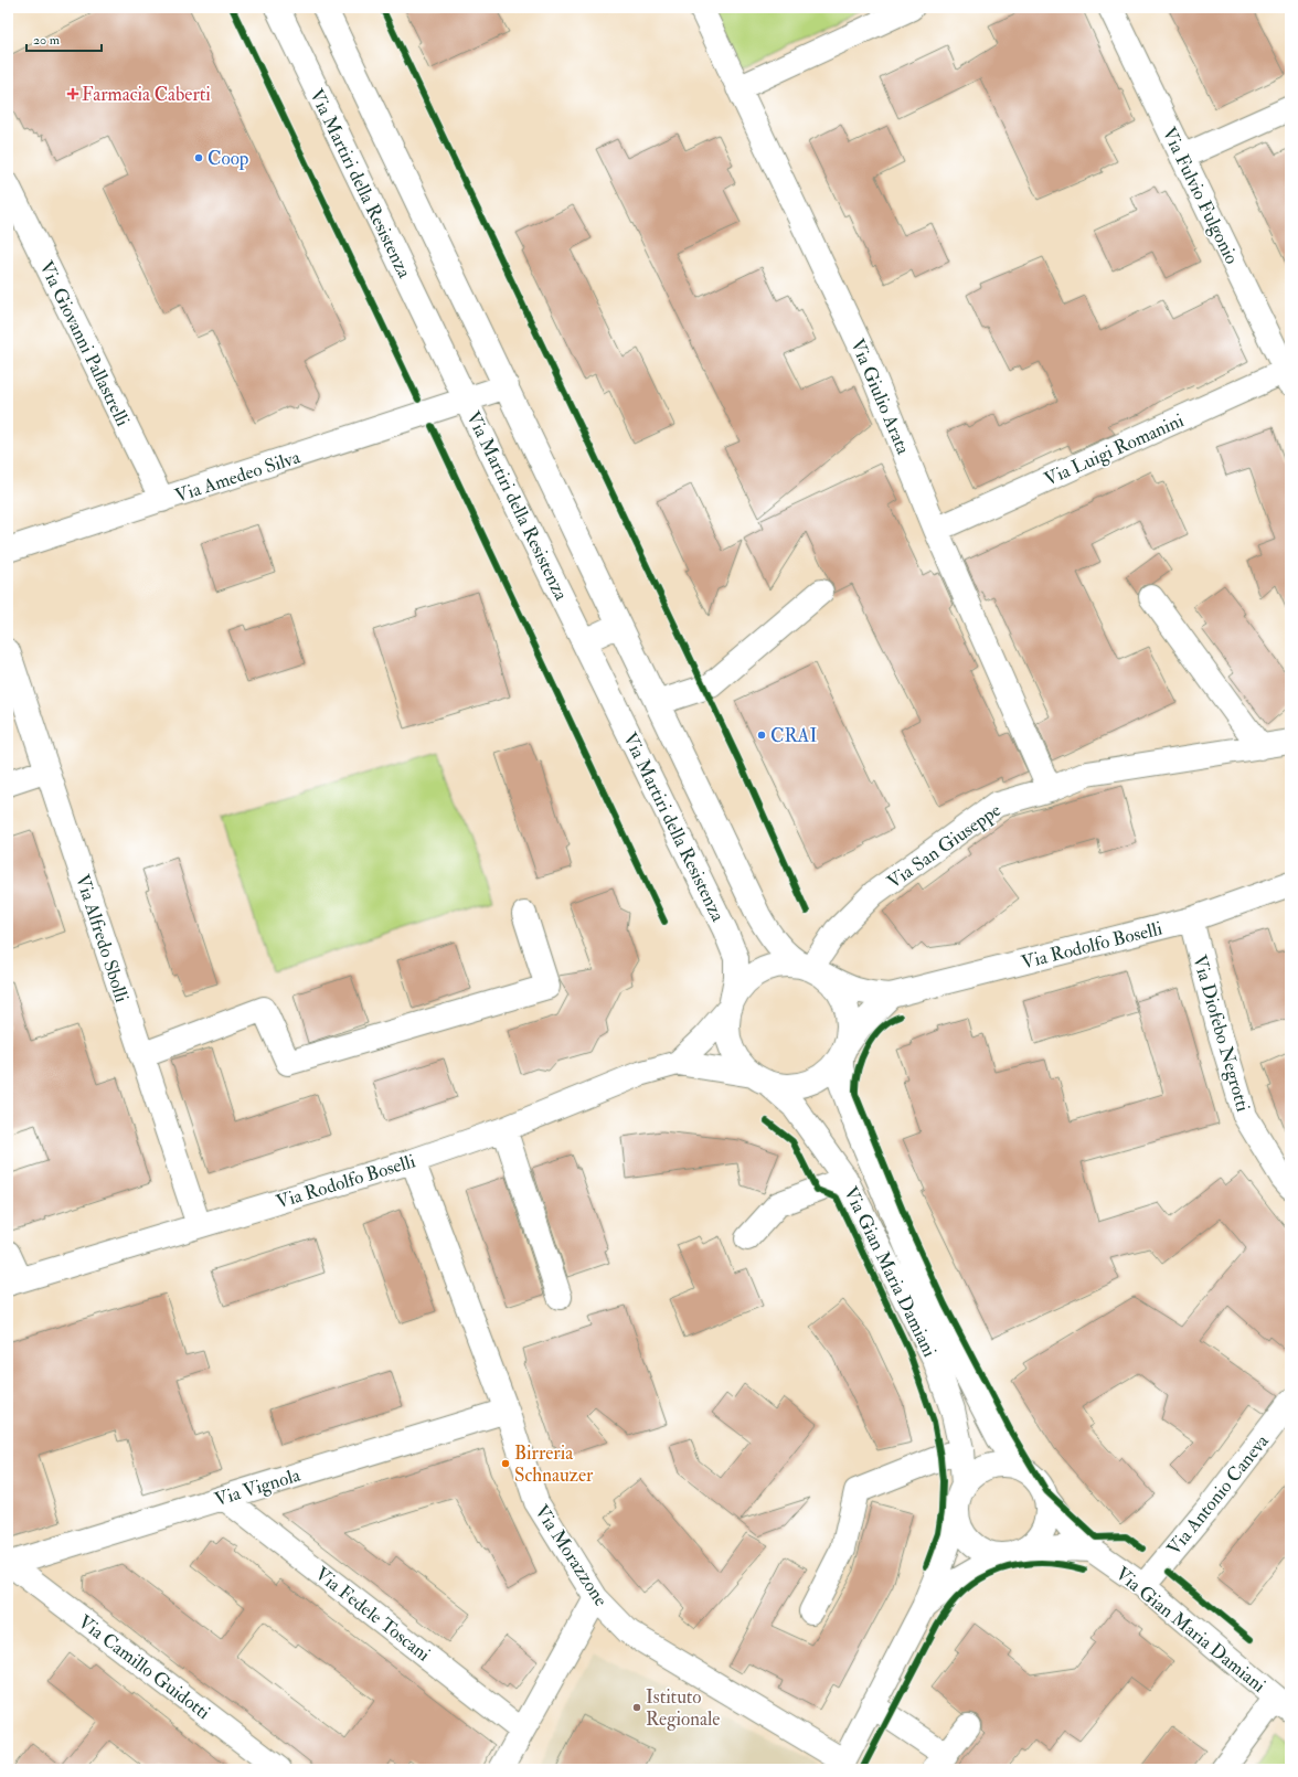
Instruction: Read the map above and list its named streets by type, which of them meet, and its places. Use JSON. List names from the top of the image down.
{
  "streets": {
    "street": [
      "Via Martiri della Resistenza",
      "Via Fulvio Fulgonio",
      "Via Giovanni Pallastrelli",
      "Via Giulio Arata",
      "Via Luigi Romanini",
      "Via Amedeo Silva",
      "Via San Giuseppe",
      "Via Alfredo Sbolli",
      "Via Rodolfo Boselli",
      "Via Diofebo Negrotti",
      "Via Gian Maria Damiani",
      "Via Vignola",
      "Via Antonio Caneva",
      "Via Morazzone",
      "Via Fedele Toscani",
      "Via Camillo Guidotti"
    ]
  },
  "crossings": [
    ["Via Martiri della Resistenza", "Via Amedeo Silva"],
    ["Via Martiri della Resistenza", "Via San Giuseppe"],
    ["Via Martiri della Resistenza", "Via Rodolfo Boselli"],
    ["Via Martiri della Resistenza", "Via Gian Maria Damiani"],
    ["Via Fulvio Fulgonio", "Via Luigi Romanini"],
    ["Via Giovanni Pallastrelli", "Via Amedeo Silva"],
    ["Via Giulio Arata", "Via Luigi Romanini"],
    ["Via Giulio Arata", "Via San Giuseppe"],
    ["Via San Giuseppe", "Via Rodolfo Boselli"],
    ["Via San Giuseppe", "Via Gian Maria Damiani"],
    ["Via Alfredo Sbolli", "Via Rodolfo Boselli"],
    ["Via Rodolfo Boselli", "Via Diofebo Negrotti"],
    ["Via Rodolfo Boselli", "Via Gian Maria Damiani"],
    ["Via Rodolfo Boselli", "Via Morazzone"],
    ["Via Gian Maria Damiani", "Via Antonio Caneva"],
    ["Via Vignola", "Via Morazzone"],
    ["Via Vignola", "Via Fedele Toscani"],
    ["Via Vignola", "Via Camillo Guidotti"]
  ],
  "places": {
    "health": ["Farmacia Caberti"],
    "other": [
      "Coop",
      "CRAI",
      "Birreria Schnauzer",
      "Istituto Regionale"
    ]
  },
  "scale_bar": "20 m"
}
